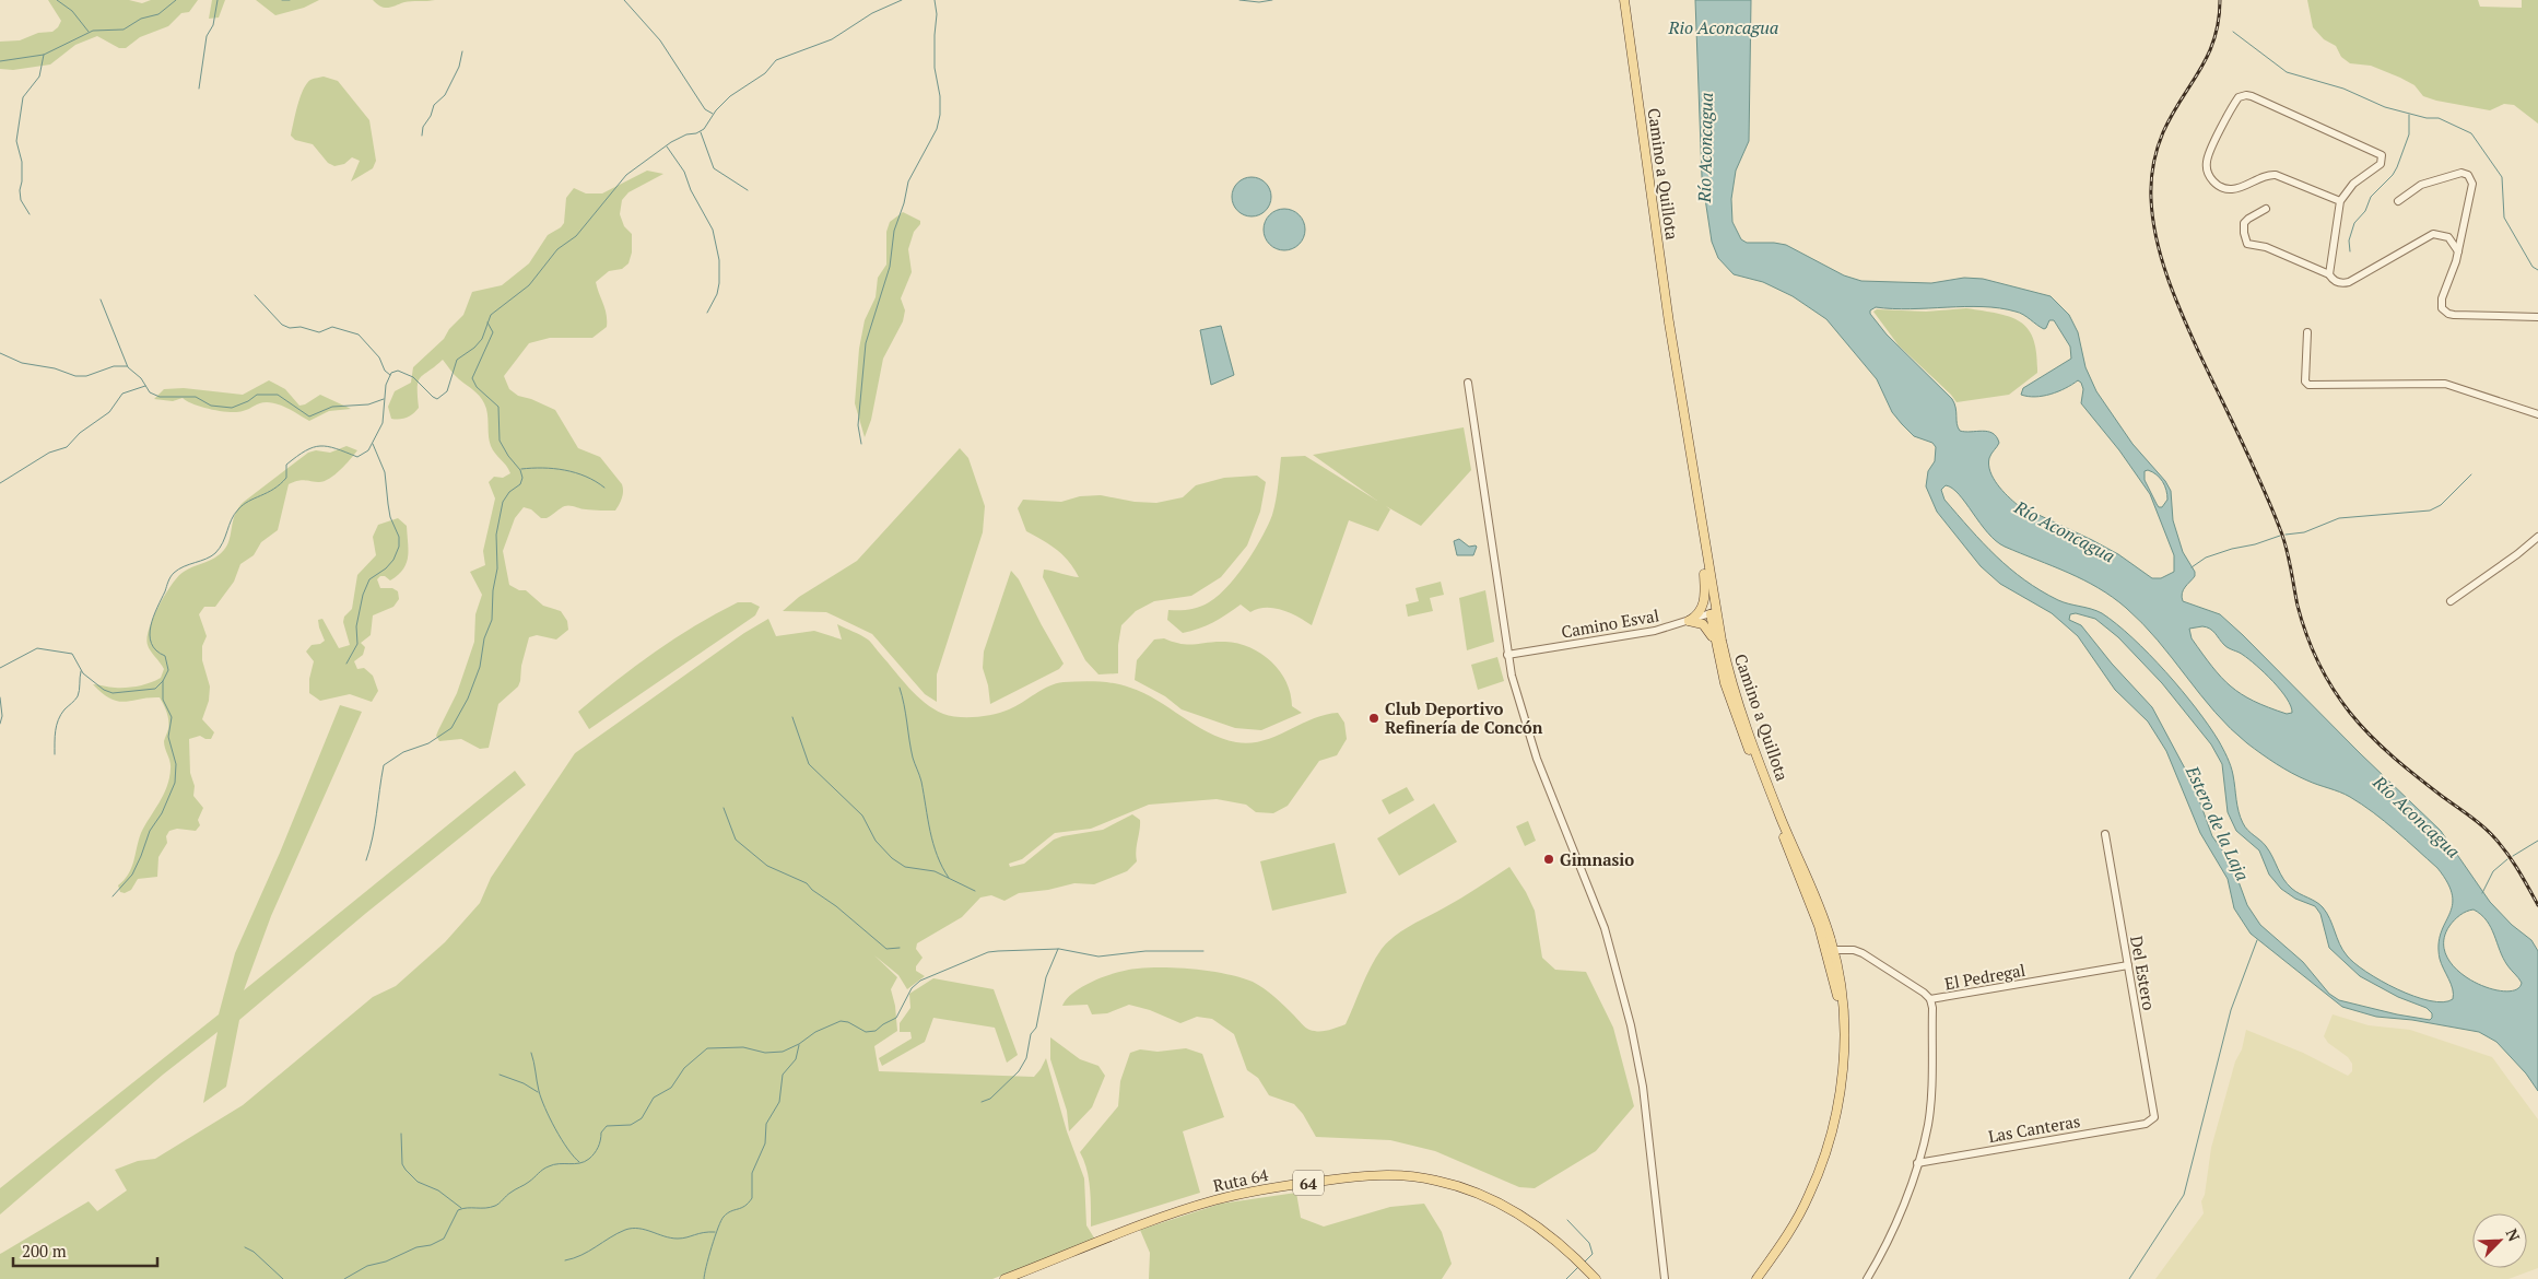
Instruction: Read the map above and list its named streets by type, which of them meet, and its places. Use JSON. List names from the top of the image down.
{
  "streets": {
    "main road": ["Camino a Quillota", "Ruta 64", "64"],
    "street": [
      "Camino Esval",
      "Del Estero",
      "El Pedregal",
      "Las Canteras"
    ]
  },
  "crossings": [
    ["Camino a Quillota", "Camino Esval"],
    ["Camino a Quillota", "El Pedregal"],
    ["Del Estero", "El Pedregal"],
    ["Del Estero", "Las Canteras"]
  ],
  "water": ["Rio Aconcagua", "Río Aconcagua", "Estero de la Laja"],
  "places": ["Club Deportivo Refinería de Concón", "Gimnasio"],
  "scale_bar": "200 m",
  "north": "top right"
}
